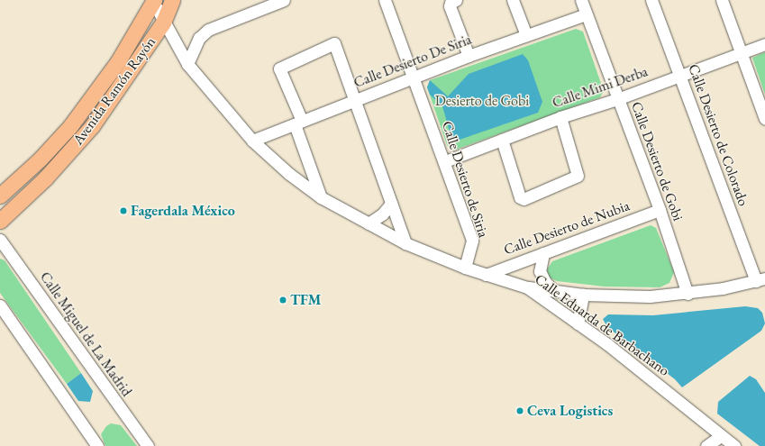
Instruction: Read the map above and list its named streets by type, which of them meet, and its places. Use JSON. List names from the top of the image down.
{
  "streets": {
    "main road": ["Avenida Ramón Rayón"],
    "street": [
      "Calle Desierto De Siria",
      "Calle Mimi Derba",
      "Calle Desierto de Colorado",
      "Calle Desierto de Gobi",
      "Calle Desierto de Siria",
      "Calle Desierto de Nubia",
      "Calle Eduarda de Barbachano",
      "Calle Miguel de La Madrid"
    ]
  },
  "crossings": [
    ["Calle Desierto De Siria", "Calle Desierto de Gobi"],
    ["Calle Desierto De Siria", "Calle Desierto de Siria"],
    ["Calle Desierto De Siria", "Calle Eduarda de Barbachano"],
    ["Calle Mimi Derba", "Calle Desierto de Colorado"],
    ["Calle Mimi Derba", "Calle Desierto de Gobi"],
    ["Calle Mimi Derba", "Calle Desierto de Siria"],
    ["Avenida Ramón Rayón", "Calle Eduarda de Barbachano"],
    ["Calle Desierto de Gobi", "Calle Desierto de Nubia"],
    ["Calle Desierto de Siria", "Calle Eduarda de Barbachano"],
    ["Calle Desierto de Nubia", "Calle Eduarda de Barbachano"]
  ],
  "parks": ["Desierto de Gobi"],
  "places": ["Fagerdala México", "TFM", "Ceva Logistics"]
}
